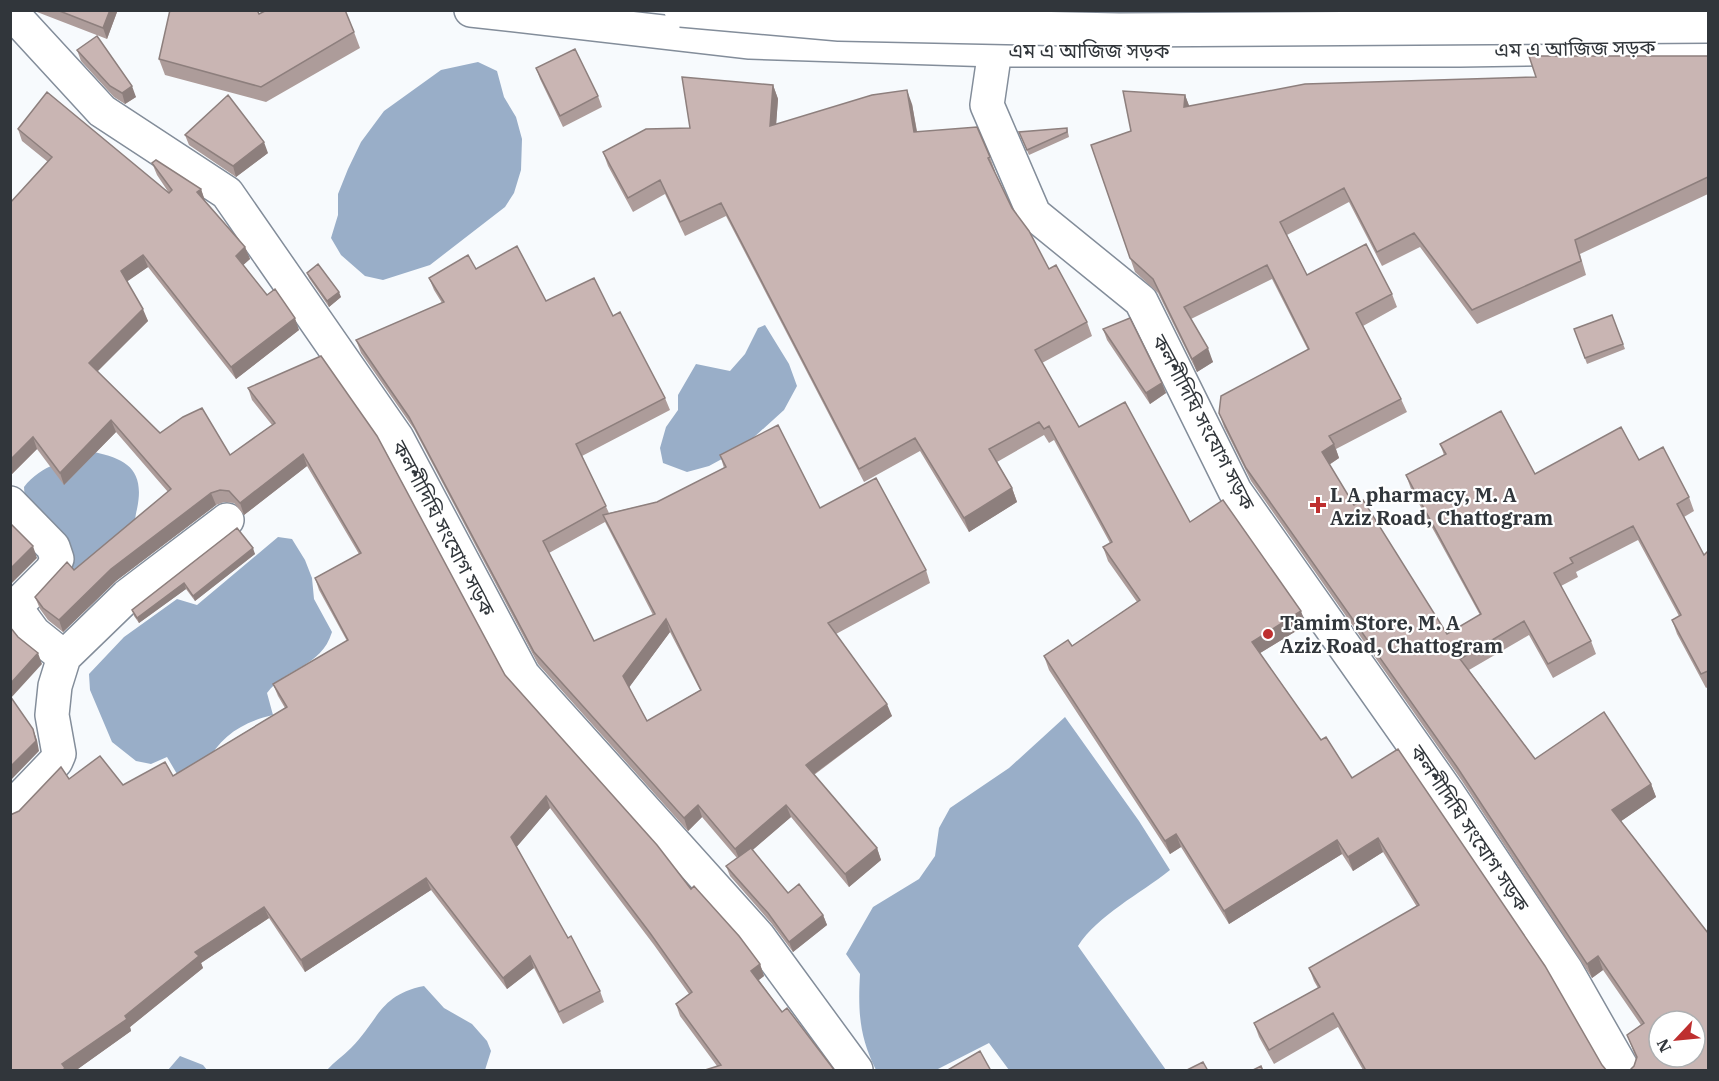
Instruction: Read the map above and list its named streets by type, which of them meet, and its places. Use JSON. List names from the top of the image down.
{
  "streets": {
    "main road": ["এম এ আজিজ সড়ক", "কলশীদিঘি সংযোগ সড়ক"]
  },
  "crossings": [
    ["এম এ আজিজ সড়ক", "কলশীদিঘি সংযোগ সড়ক"]
  ],
  "places": {
    "health": ["L A pharmacy, M. A Aziz Road, Chattogram"],
    "other": ["Tamim Store, M. A Aziz Road, Chattogram"]
  },
  "north": "bottom left"
}
